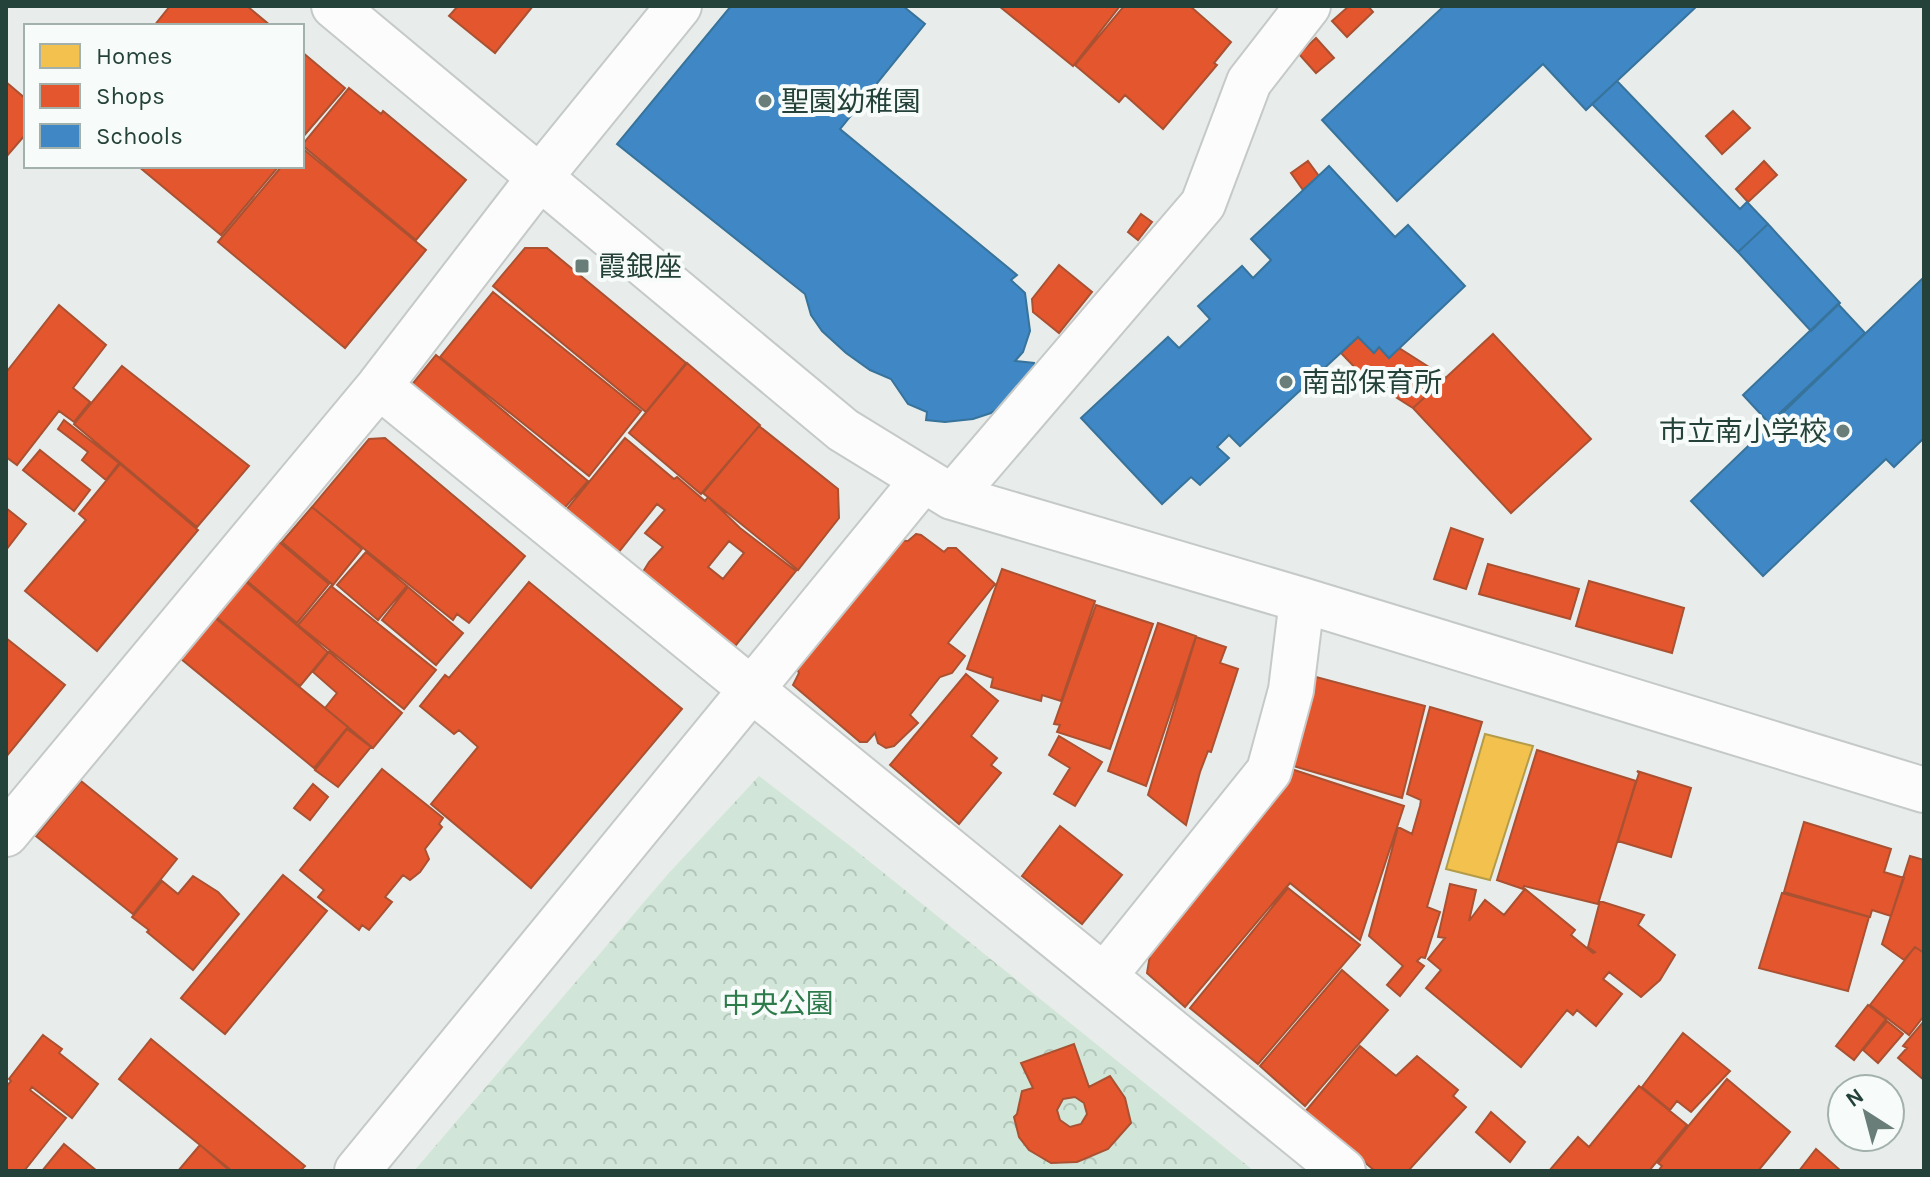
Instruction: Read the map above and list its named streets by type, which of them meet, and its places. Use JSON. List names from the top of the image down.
{
  "parks": ["中央公園"],
  "places": {
    "other": ["聖園幼稚園", "南部保育所", "市立南小学校"],
    "transit": ["霞銀座"]
  },
  "legend": ["Homes", "Shops", "Schools"],
  "north": "top left"
}
